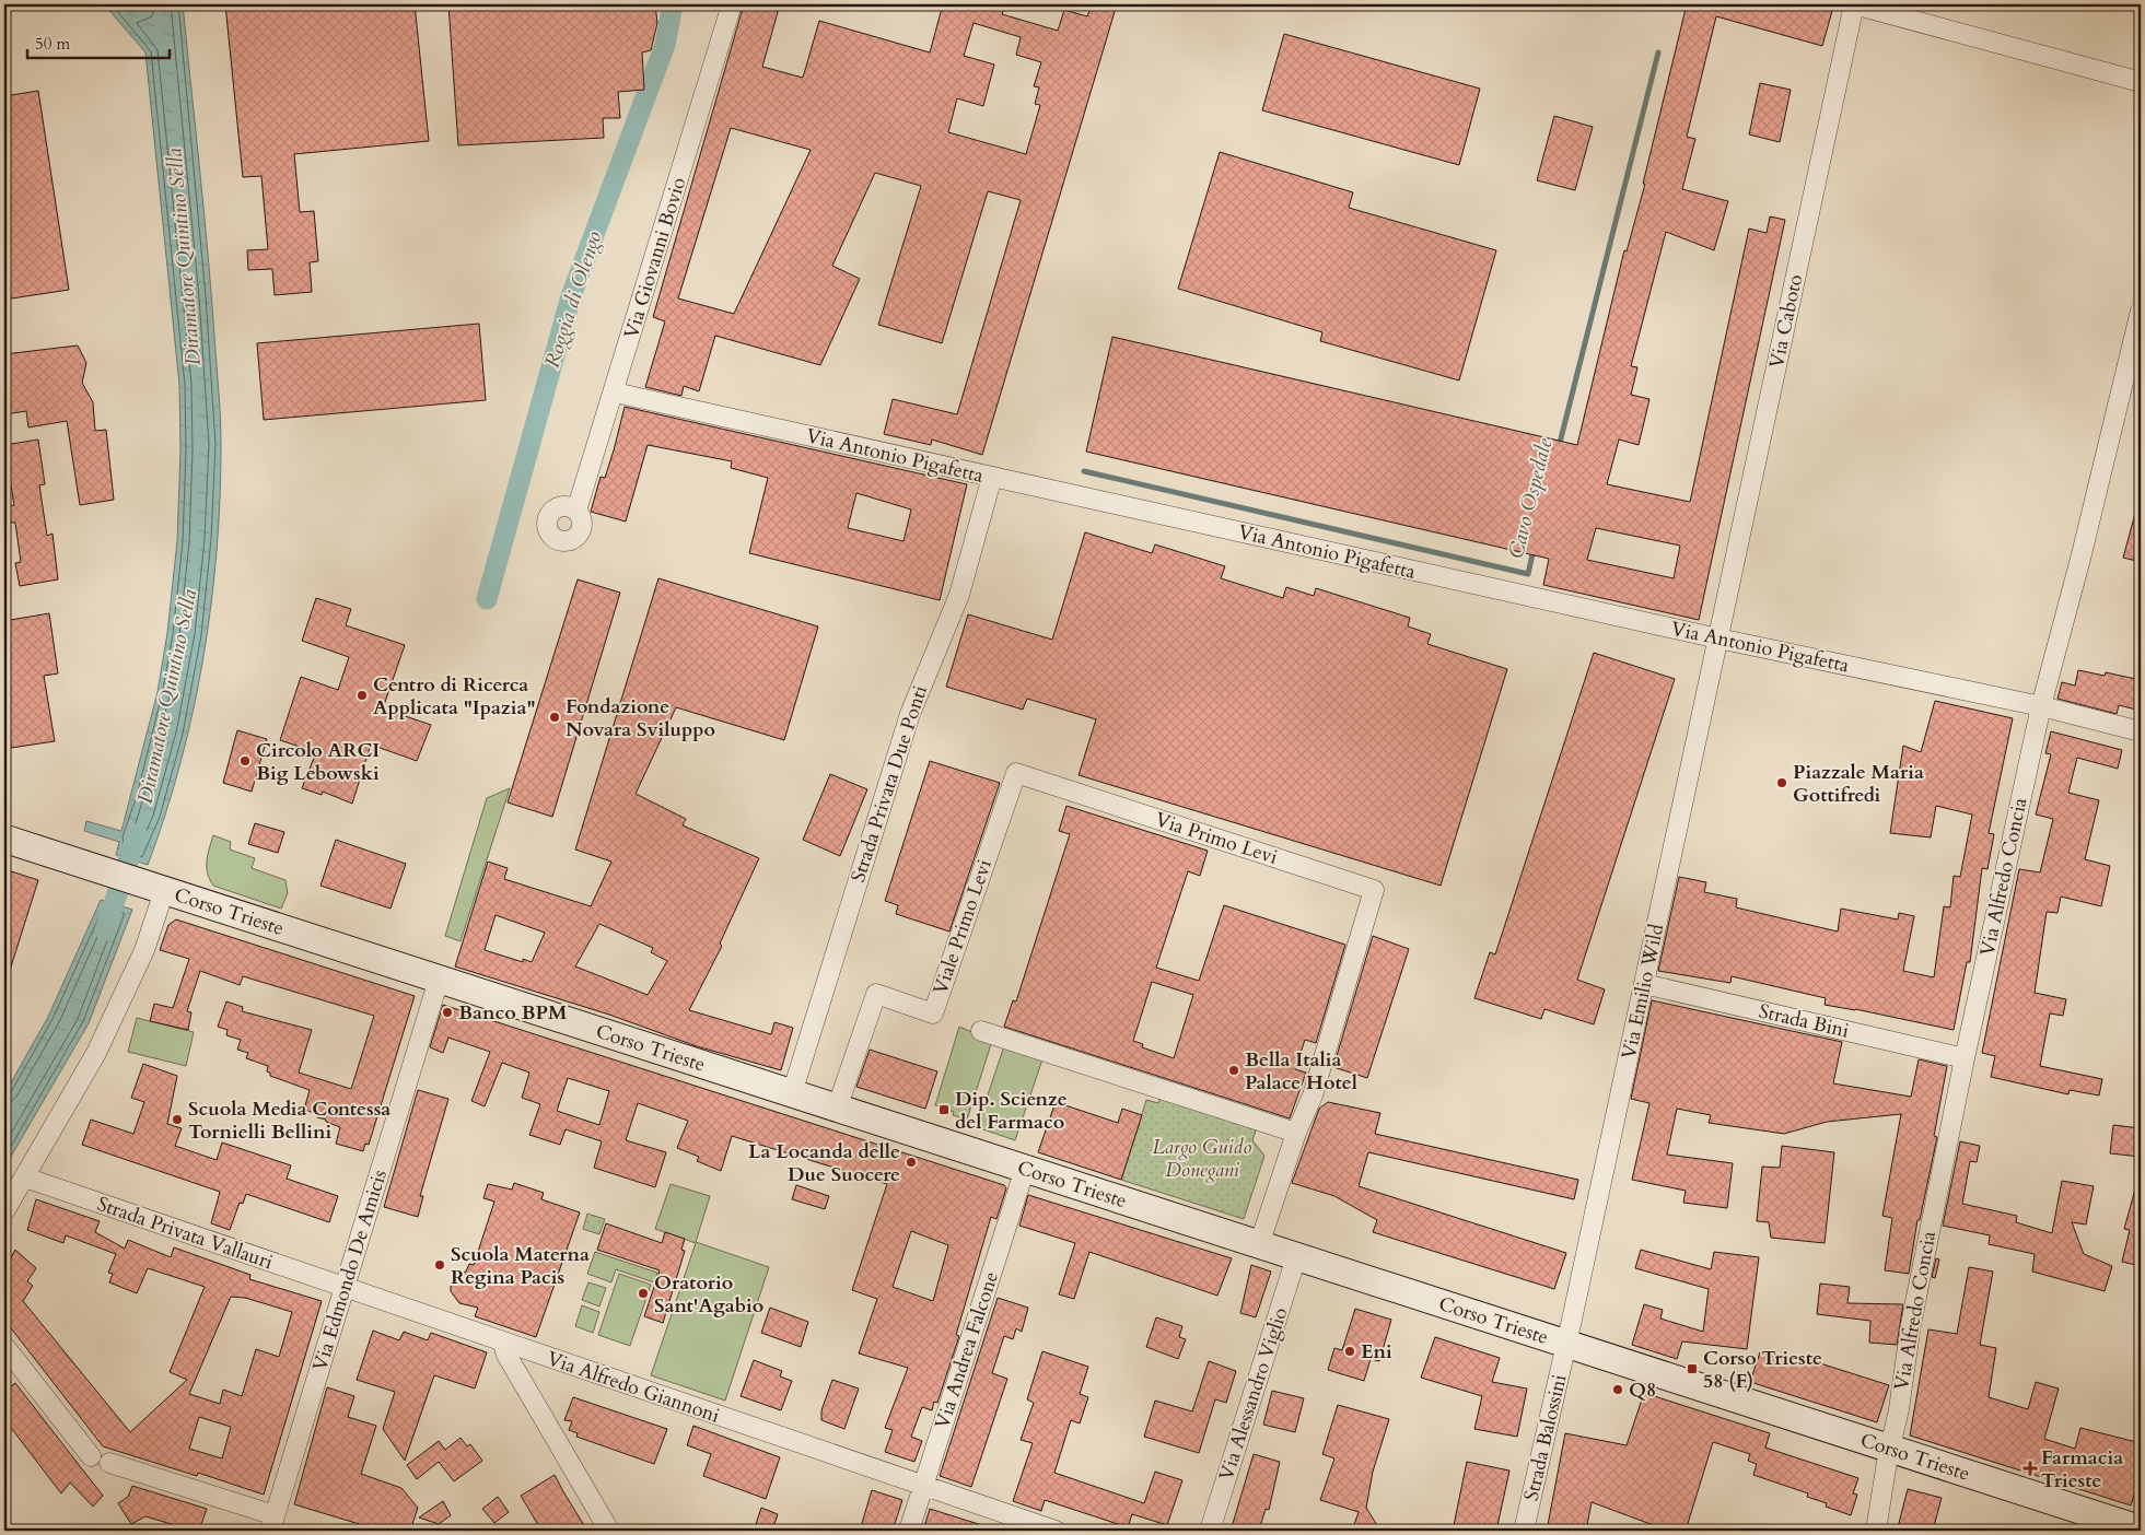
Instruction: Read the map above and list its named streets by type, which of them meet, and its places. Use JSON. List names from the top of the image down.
{
  "streets": {
    "main road": ["Corso Trieste"],
    "street": [
      "Via Giovanni Bovio",
      "Via Caboto",
      "Via Antonio Pigafetta",
      "Strada Privata Due Ponti",
      "Via Primo Levi",
      "Via Alfredo Concia",
      "Viale Primo Levi",
      "Via Emilio Wild",
      "Strada Bini",
      "Strada Privata Vallauri",
      "Via Edmondo De Amicis",
      "Via Andrea Falcone",
      "Via Alfredo Giannoni",
      "Via Alessandro Viglio",
      "Strada Balossini"
    ]
  },
  "crossings": [
    ["Via Giovanni Bovio", "Via Antonio Pigafetta"],
    ["Via Caboto", "Via Antonio Pigafetta"],
    ["Via Caboto", "Via Emilio Wild"],
    ["Via Antonio Pigafetta", "Strada Privata Due Ponti"],
    ["Via Antonio Pigafetta", "Via Alfredo Concia"],
    ["Via Antonio Pigafetta", "Via Emilio Wild"],
    ["Strada Privata Due Ponti", "Corso Trieste"],
    ["Via Primo Levi", "Viale Primo Levi"],
    ["Via Alfredo Concia", "Corso Trieste"],
    ["Via Alfredo Concia", "Strada Bini"],
    ["Corso Trieste", "Viale Primo Levi"],
    ["Corso Trieste", "Via Emilio Wild"],
    ["Corso Trieste", "Via Edmondo De Amicis"],
    ["Corso Trieste", "Via Andrea Falcone"],
    ["Corso Trieste", "Via Alessandro Viglio"],
    ["Corso Trieste", "Strada Balossini"],
    ["Via Emilio Wild", "Strada Bini"],
    ["Via Emilio Wild", "Strada Balossini"],
    ["Strada Privata Vallauri", "Via Edmondo De Amicis"],
    ["Strada Privata Vallauri", "Via Alfredo Giannoni"],
    ["Via Edmondo De Amicis", "Via Alfredo Giannoni"],
    ["Via Andrea Falcone", "Via Alfredo Giannoni"]
  ],
  "water": ["Diramatore Quintino Sella", "Roggia di Olengo", "Cavo Ospedale"],
  "parks": ["Largo Guido Donegani"],
  "places": {
    "other": [
      "Centro di Ricerca Applicata \"Ipazia\"",
      "Fondazione Novara Sviluppo",
      "Circolo ARCI Big Lebowski",
      "Piazzale Maria Gottifredi",
      "Banco BPM",
      "Bella Italia Palace Hotel",
      "Scuola Media Contessa Tornielli Bellini",
      "La Locanda delle Due Suocere",
      "Scuola Materna Regina Pacis",
      "Oratorio Sant'Agabio",
      "Eni",
      "Q8"
    ],
    "transit": ["Dip. Scienze del Farmaco", "Corso Trieste 58 (F)"],
    "health": ["Farmacia Trieste"]
  },
  "scale_bar": "50 m"
}
